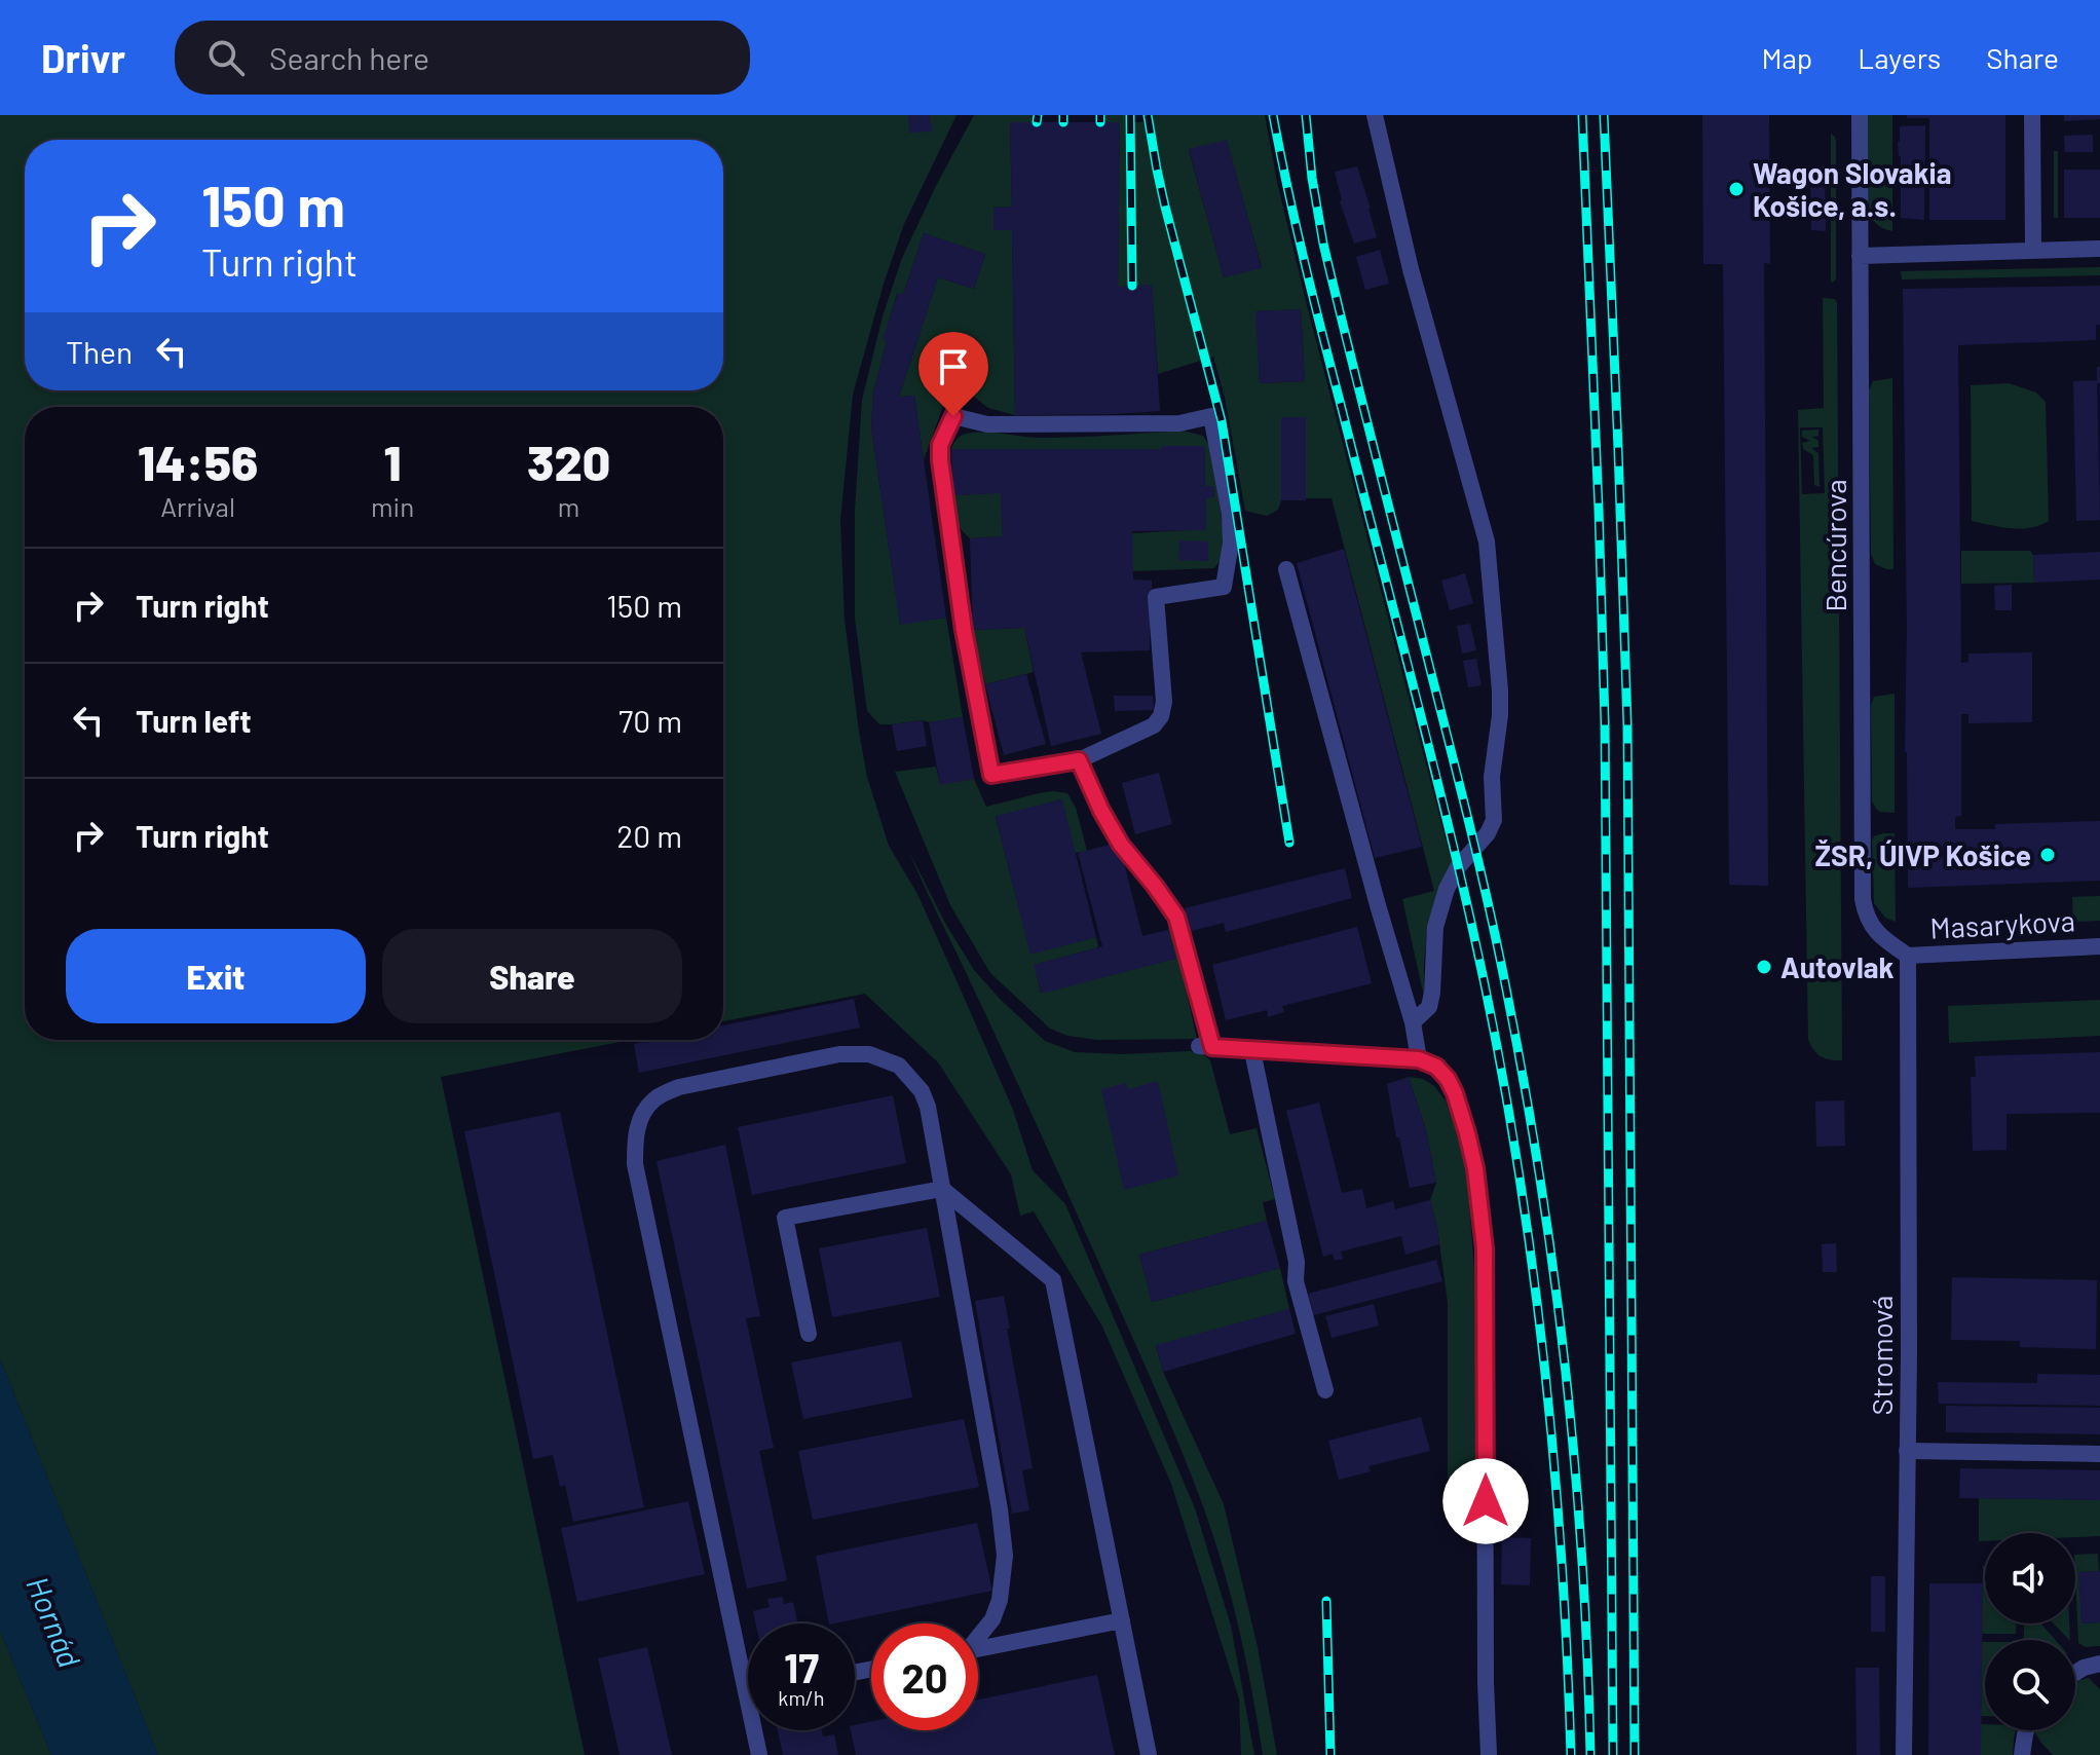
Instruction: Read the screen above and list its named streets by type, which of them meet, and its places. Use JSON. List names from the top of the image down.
{
  "streets": {
    "street": ["Bencúrova", "Masarykova", "Stromová"]
  },
  "crossings": [
    ["Bencúrova", "Masarykova"],
    ["Bencúrova", "Stromová"],
    ["Masarykova", "Stromová"]
  ],
  "water": ["Hornád"],
  "places": ["Wagon Slovakia Košice, a.s.", "ŽSR, ÚIVP Košice", "Autovlak"],
  "page": {
    "header": "Drivr",
    "search": "Search here",
    "nav": ["Map", "Layers", "Share"],
    "turn": ["150 m", "Turn right"],
    "then": "Then",
    "eta": [
      "14:56",
      "Arrival",
      "1",
      "min",
      "320",
      "m"
    ],
    "list": [
      {
        "name": "Turn right",
        "value": "150 m"
      },
      {
        "name": "Turn left",
        "value": "70 m"
      },
      {
        "name": "Turn right",
        "value": "20 m"
      }
    ],
    "buttons": ["Exit", "Share"],
    "speed": "17 km/h",
    "limit": "20"
  }
}
